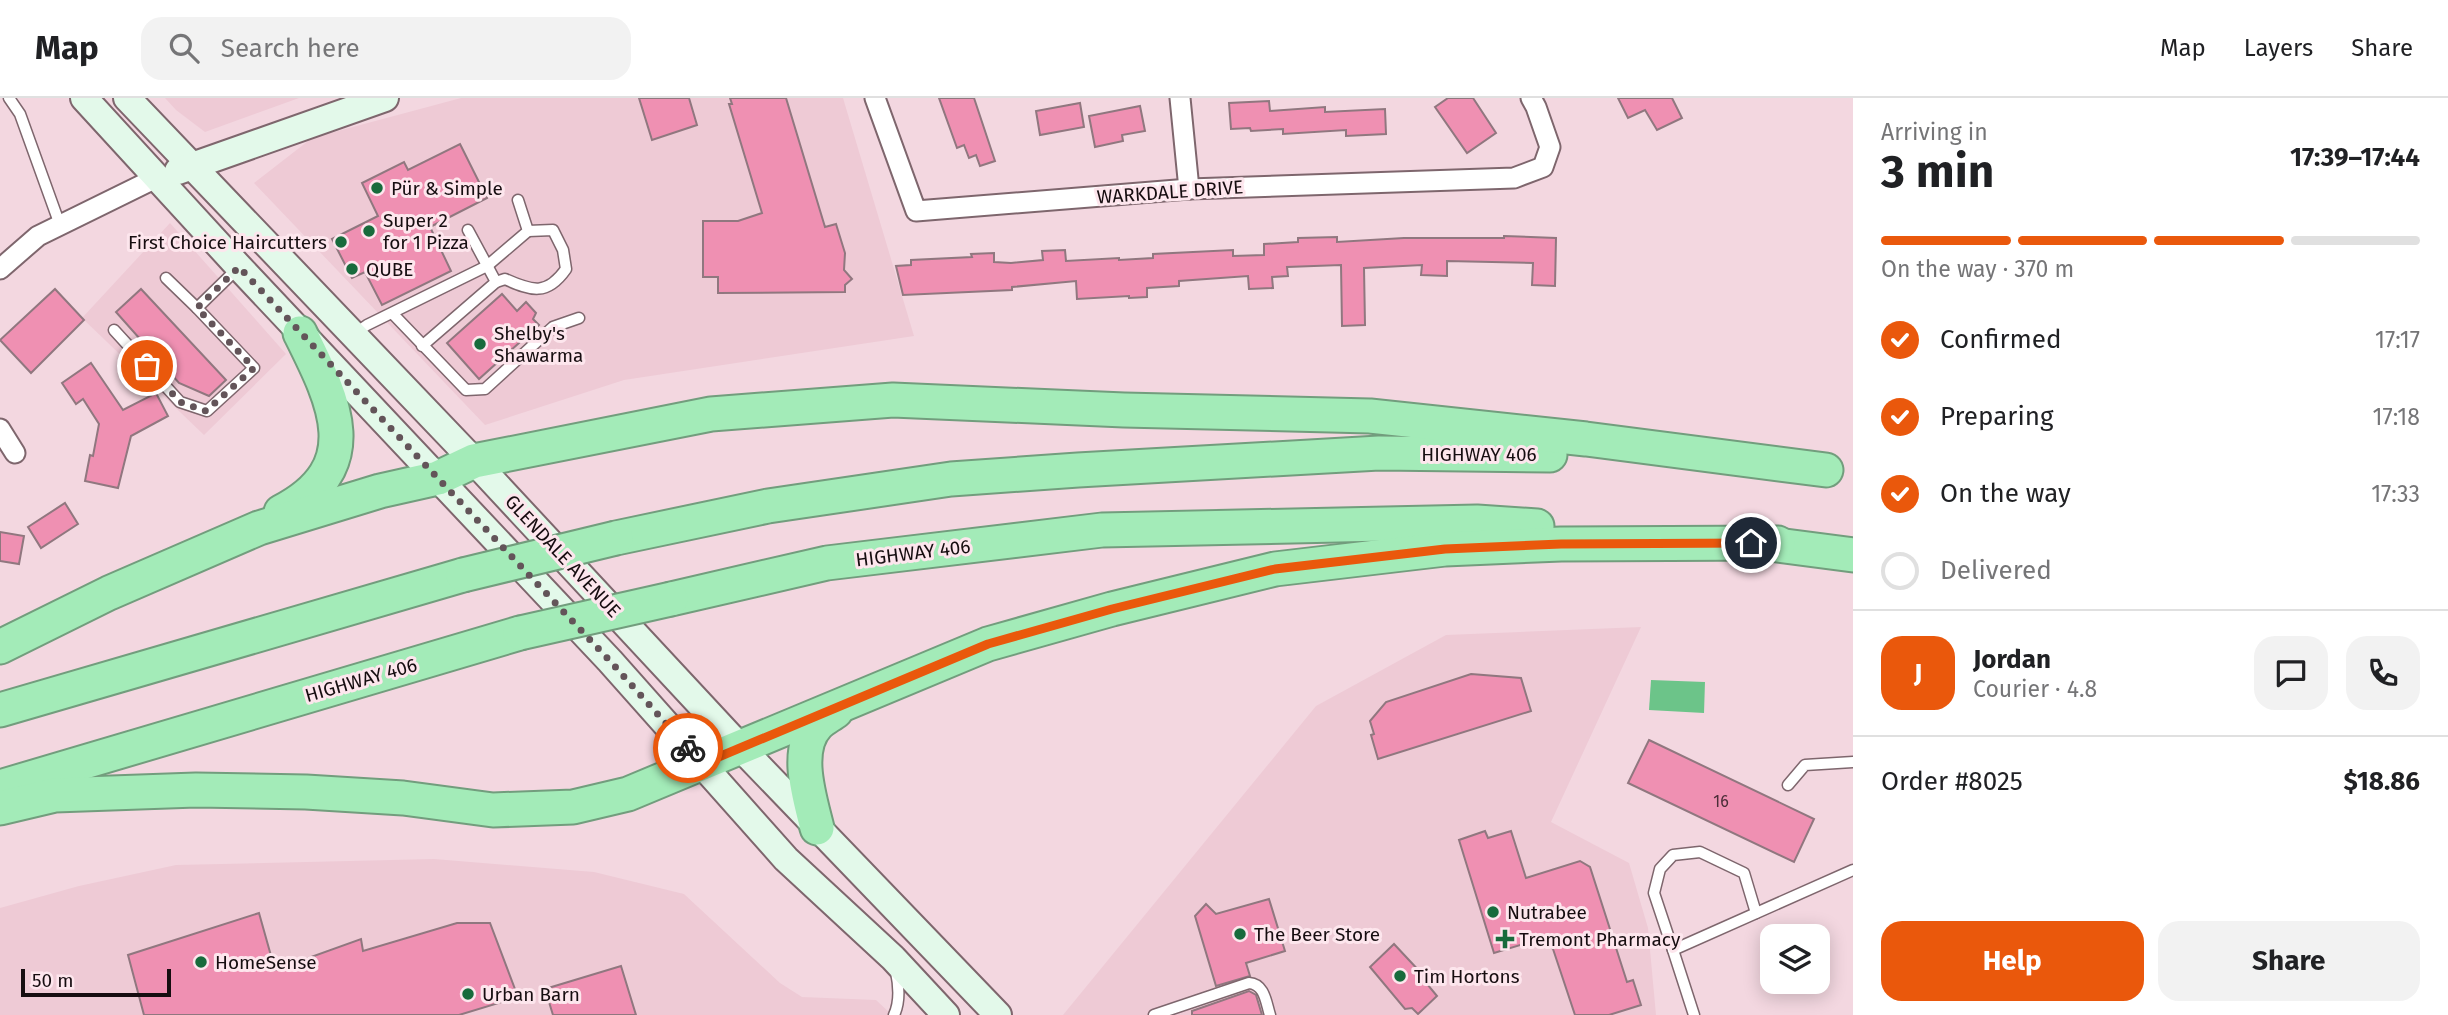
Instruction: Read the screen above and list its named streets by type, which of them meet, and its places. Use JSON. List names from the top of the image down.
{
  "streets": {
    "highway": ["HIGHWAY 406"],
    "main road": ["GLENDALE AVENUE"],
    "street": ["WARKDALE DRIVE"]
  },
  "places": {
    "other": [
      "Pür & Simple",
      "Super 2 for 1 Pizza",
      "First Choice Haircutters",
      "QUBE",
      "Shelby's Shawarma",
      "Nutrabee",
      "The Beer Store",
      "HomeSense",
      "Tim Hortons",
      "Urban Barn"
    ],
    "health": ["Tremont Pharmacy"]
  },
  "house_numbers": ["16"],
  "scale_bar": "50 m",
  "page": {
    "header": "Map",
    "search": "Search here",
    "nav": ["Map", "Layers", "Share"],
    "heading": ["3 min", "Arriving in", "17:39–17:44"],
    "panel": [
      "Jordan",
      "Courier · 4.8",
      "Order #8025",
      "$18.86"
    ],
    "bar": "On the way · 370 m",
    "list": [
      ["Confirmed", "17:17"],
      ["Preparing", "17:18"],
      ["On the way", "17:33"],
      "Delivered"
    ],
    "round": "J",
    "buttons": ["Help", "Share"],
    "scale": "50 m"
  }
}
